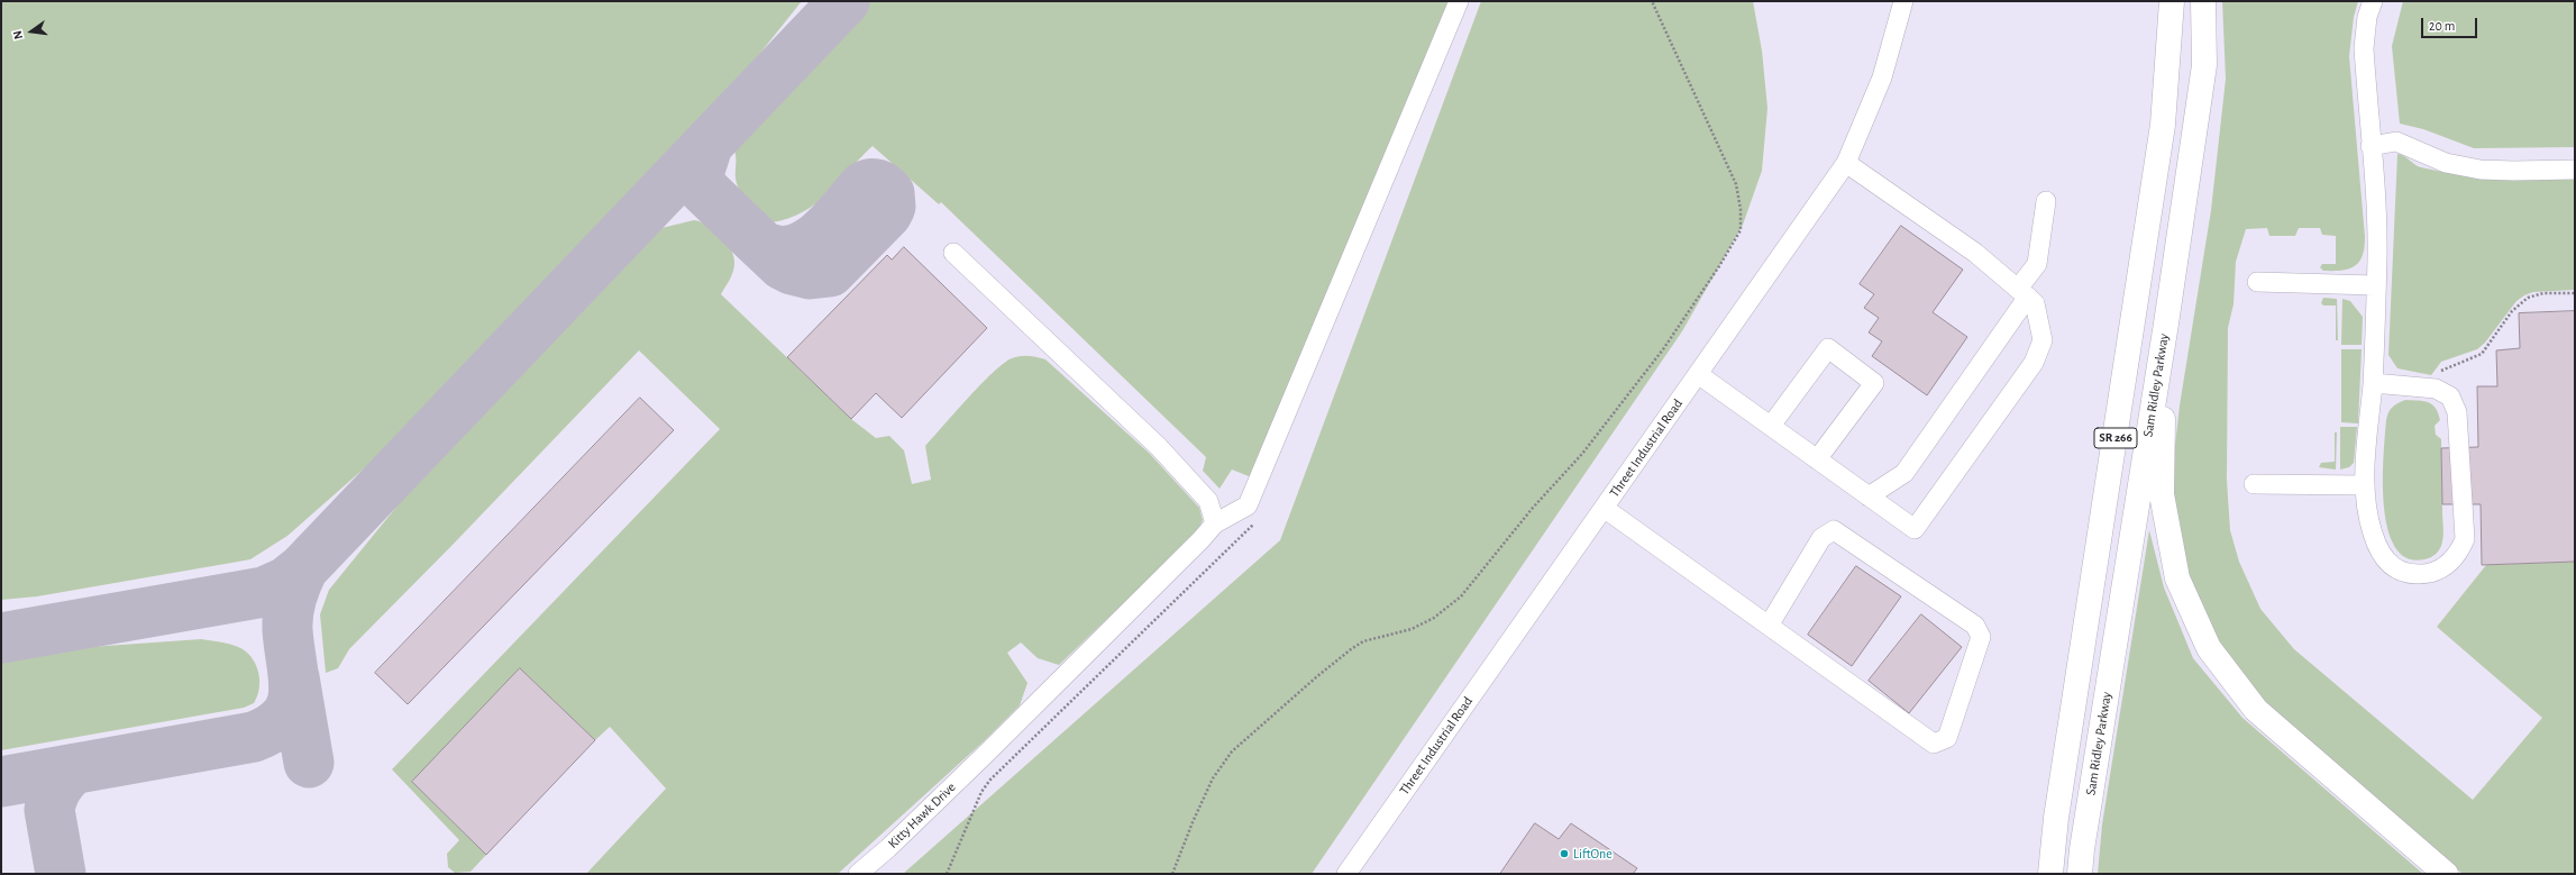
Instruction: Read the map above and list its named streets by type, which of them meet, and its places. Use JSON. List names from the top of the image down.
{
  "streets": {
    "main road": ["Sam Ridley Parkway", "SR 266"],
    "street": ["Threet Industrial Road", "Kitty Hawk Drive"]
  },
  "places": ["LiftOne"],
  "scale_bar": "20 m",
  "north": "left"
}
